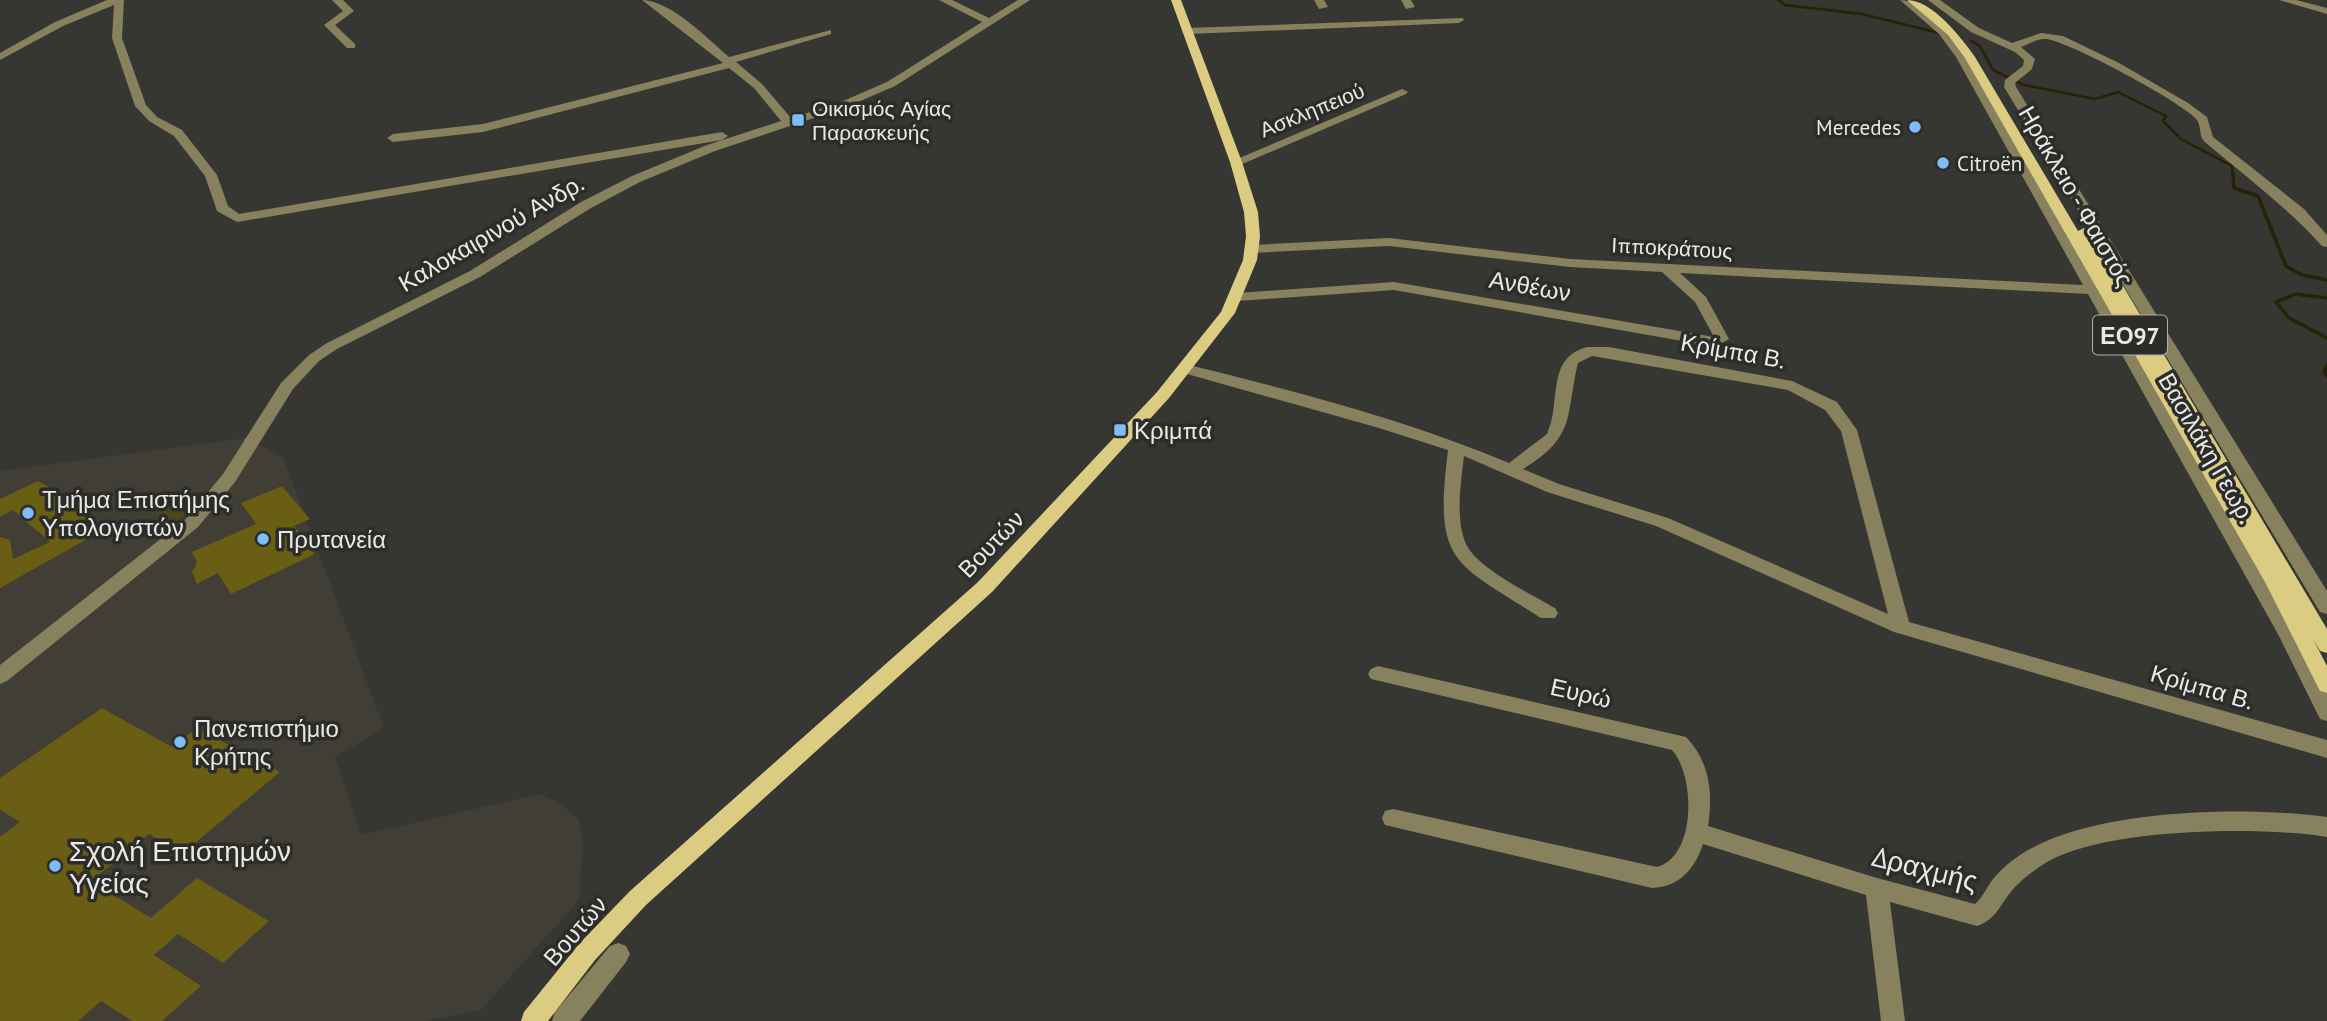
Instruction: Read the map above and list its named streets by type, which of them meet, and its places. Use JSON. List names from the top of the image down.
{
  "streets": {
    "main road": ["Ηράκλειο - Φαιστός", "ΕΟ97", "Βουτών"],
    "street": [
      "Ασκληπειού",
      "Καλοκαιρινού Ανδρ.",
      "Ιπποκράτους",
      "Ανθέων",
      "Κρίμπα Β.",
      "Βασιλάκη Γεωρ.",
      "Ευρώ",
      "Δραχμής"
    ]
  },
  "crossings": [
    ["Ασκληπειού", "Βουτών"],
    ["Ηράκλειο - Φαιστός", "Βασιλάκη Γεωρ."],
    ["Ιπποκράτους", "Ανθέων"],
    ["Ιπποκράτους", "Βασιλάκη Γεωρ."],
    ["Ιπποκράτους", "Βουτών"],
    ["Ανθέων", "Βουτών"],
    ["Κρίμπα Β.", "Βουτών"],
    ["Ευρώ", "Δραχμής"]
  ],
  "places": {
    "transit": ["Οικισμός Αγίας Παρασκευής", "Κριμπά"],
    "other": [
      "Mercedes",
      "Citroën",
      "Τμήμα Επιστήμης Υπολογιστών",
      "Πρυτανεία",
      "Πανεπιστήμιο Κρήτης",
      "Σχολή Επιστημών Υγείας"
    ]
  }
}
